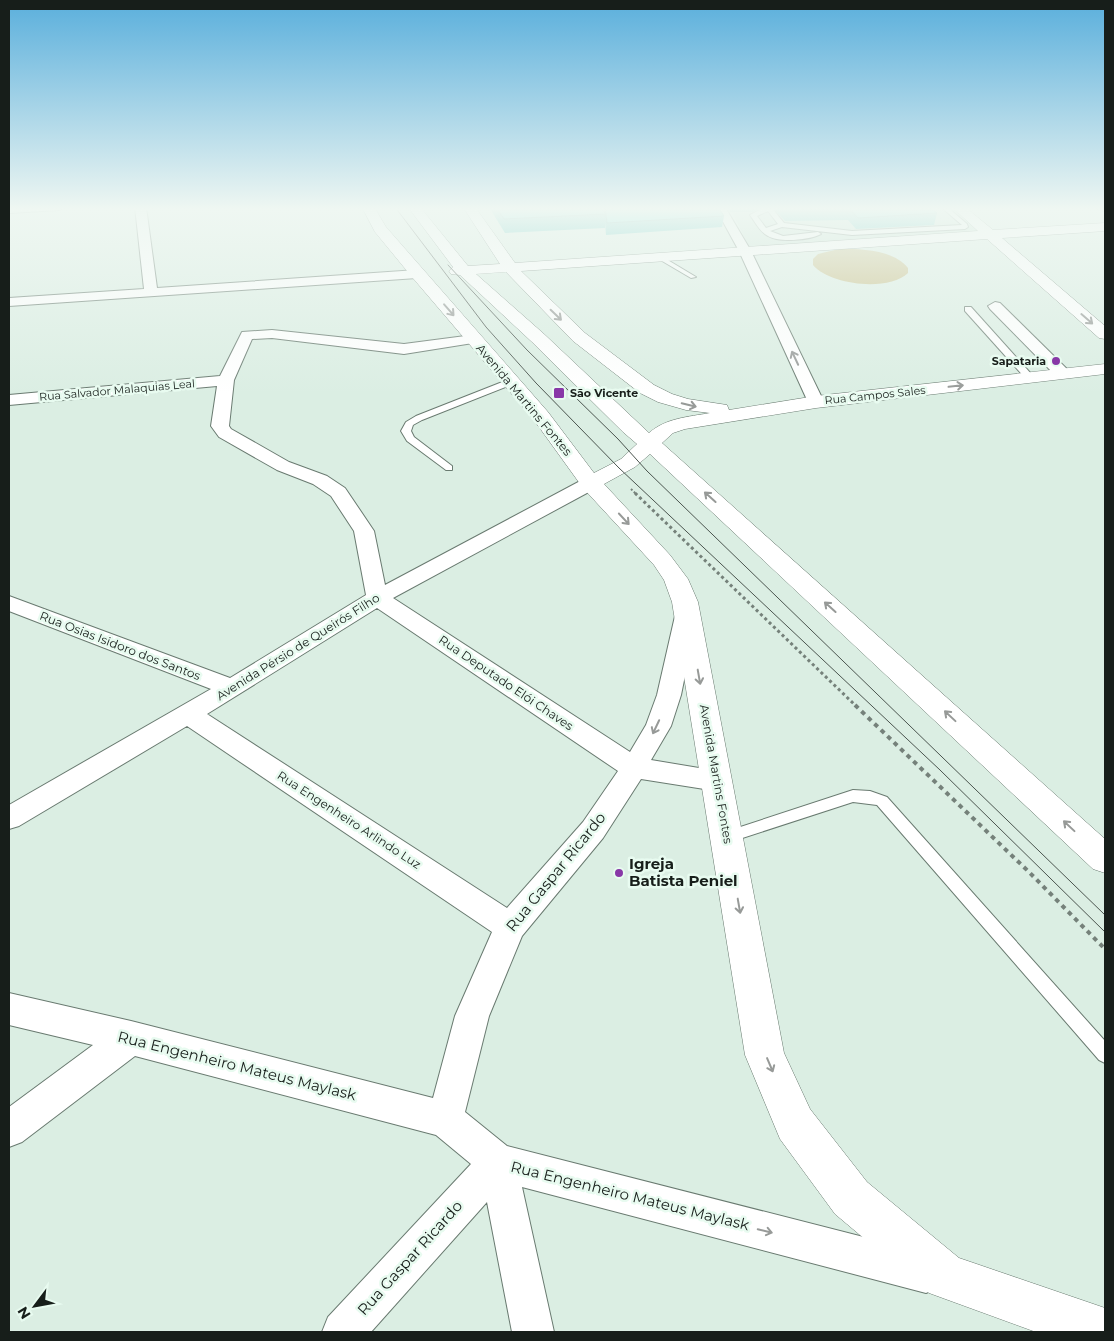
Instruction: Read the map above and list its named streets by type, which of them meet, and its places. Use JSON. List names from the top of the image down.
{
  "streets": {
    "main road": ["Rua Campos Sales", "Avenida Martins Fontes"],
    "street": [
      "Rua Salvador Malaquias Leal",
      "Rua Osias Isidoro dos Santos",
      "Avenida Pérsio de Queirós Filho",
      "Rua Deputado Elói Chaves",
      "Rua Engenheiro Arlindo Luz",
      "Rua Gaspar Ricardo",
      "Rua Engenheiro Mateus Maylask"
    ]
  },
  "crossings": [
    ["Rua Campos Sales", "Avenida Martins Fontes"],
    ["Rua Campos Sales", "Avenida Pérsio de Queirós Filho"],
    ["Avenida Martins Fontes", "Avenida Pérsio de Queirós Filho"],
    ["Avenida Martins Fontes", "Rua Gaspar Ricardo"],
    ["Avenida Martins Fontes", "Rua Engenheiro Mateus Maylask"],
    ["Rua Osias Isidoro dos Santos", "Avenida Pérsio de Queirós Filho"],
    ["Avenida Pérsio de Queirós Filho", "Rua Deputado Elói Chaves"],
    ["Avenida Pérsio de Queirós Filho", "Rua Engenheiro Arlindo Luz"],
    ["Rua Deputado Elói Chaves", "Rua Gaspar Ricardo"],
    ["Rua Engenheiro Arlindo Luz", "Rua Gaspar Ricardo"],
    ["Rua Gaspar Ricardo", "Rua Engenheiro Mateus Maylask"]
  ],
  "one_way": ["Rua Campos Sales", "Rua Engenheiro Mateus Maylask"],
  "places": {
    "other": ["Sapataria", "Igreja Batista Peniel"],
    "transit": ["São Vicente"]
  },
  "north": "bottom left"
}
